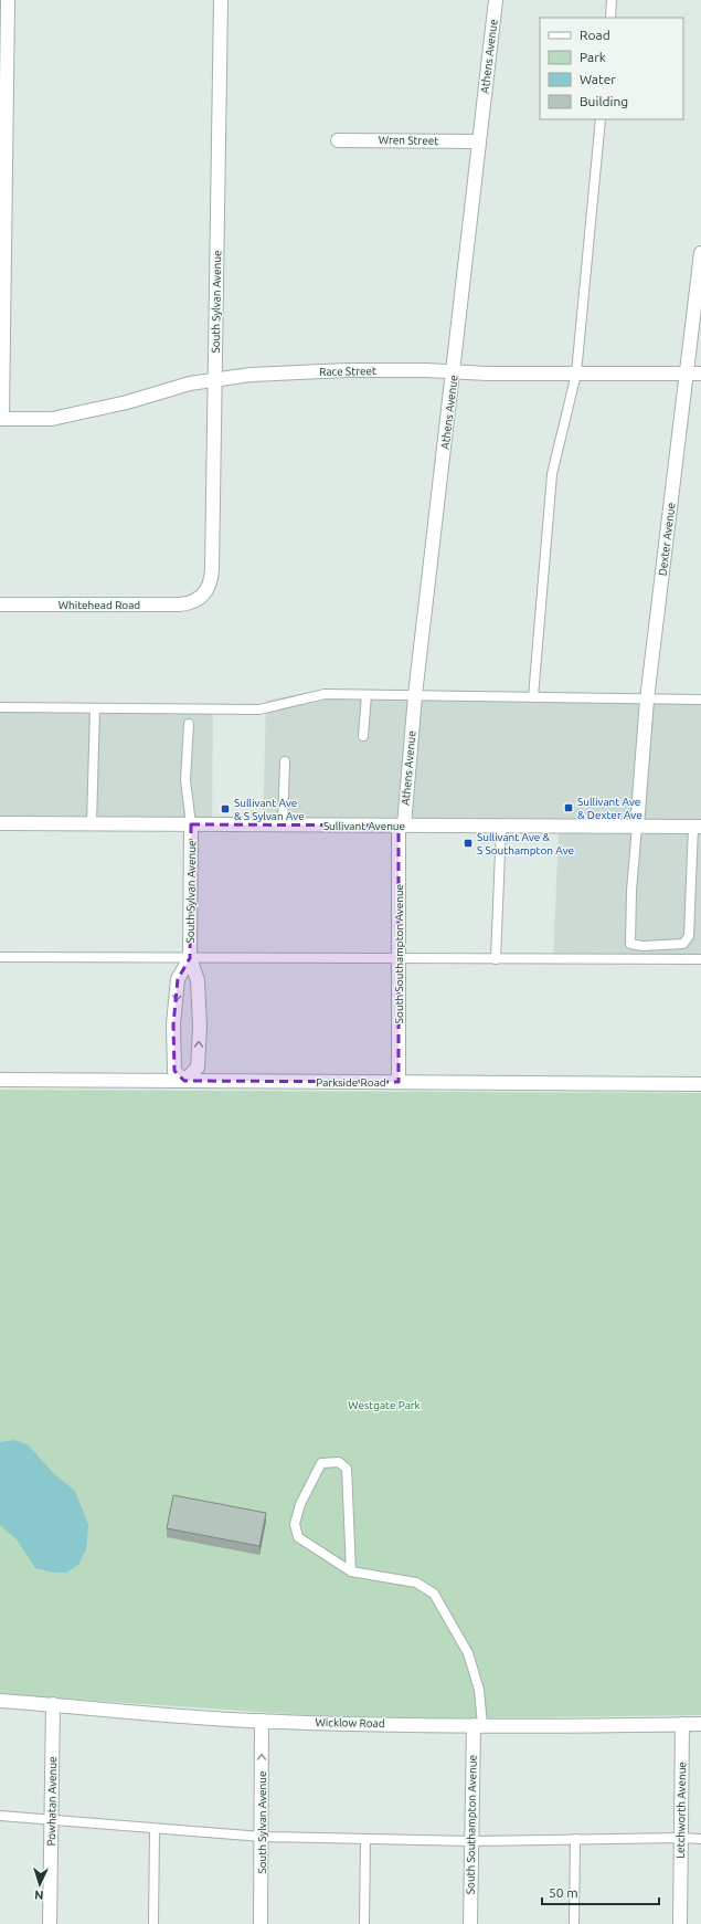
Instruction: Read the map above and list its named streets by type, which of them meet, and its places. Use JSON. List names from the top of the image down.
{
  "streets": {
    "street": [
      "Athens Avenue",
      "Wren Street",
      "South Sylvan Avenue",
      "Race Street",
      "Dexter Avenue",
      "Whitehead Road",
      "Sullivant Avenue",
      "South Southampton Avenue",
      "Parkside Road",
      "Wicklow Road",
      "Powhatan Avenue",
      "Letchworth Avenue"
    ]
  },
  "crossings": [
    ["Athens Avenue", "Wren Street"],
    ["Athens Avenue", "Race Street"],
    ["Athens Avenue", "Sullivant Avenue"],
    ["Athens Avenue", "South Southampton Avenue"],
    ["South Sylvan Avenue", "Race Street"],
    ["South Sylvan Avenue", "Whitehead Road"],
    ["South Sylvan Avenue", "Sullivant Avenue"],
    ["South Sylvan Avenue", "Parkside Road"],
    ["South Sylvan Avenue", "Wicklow Road"],
    ["Race Street", "Dexter Avenue"],
    ["Dexter Avenue", "Sullivant Avenue"],
    ["Sullivant Avenue", "South Southampton Avenue"],
    ["South Southampton Avenue", "Parkside Road"],
    ["South Southampton Avenue", "Wicklow Road"],
    ["Wicklow Road", "Powhatan Avenue"],
    ["Wicklow Road", "Letchworth Avenue"]
  ],
  "parks": ["Westgate Park"],
  "places": {
    "transit": ["Sullivant Ave & Dexter Ave", "Sullivant Ave & S Sylvan Ave", "Sullivant Ave & S Southampton Ave"]
  },
  "legend": [
    "Road",
    "Park",
    "Water",
    "Building"
  ],
  "scale_bar": "50 m",
  "north": "bottom"
}
